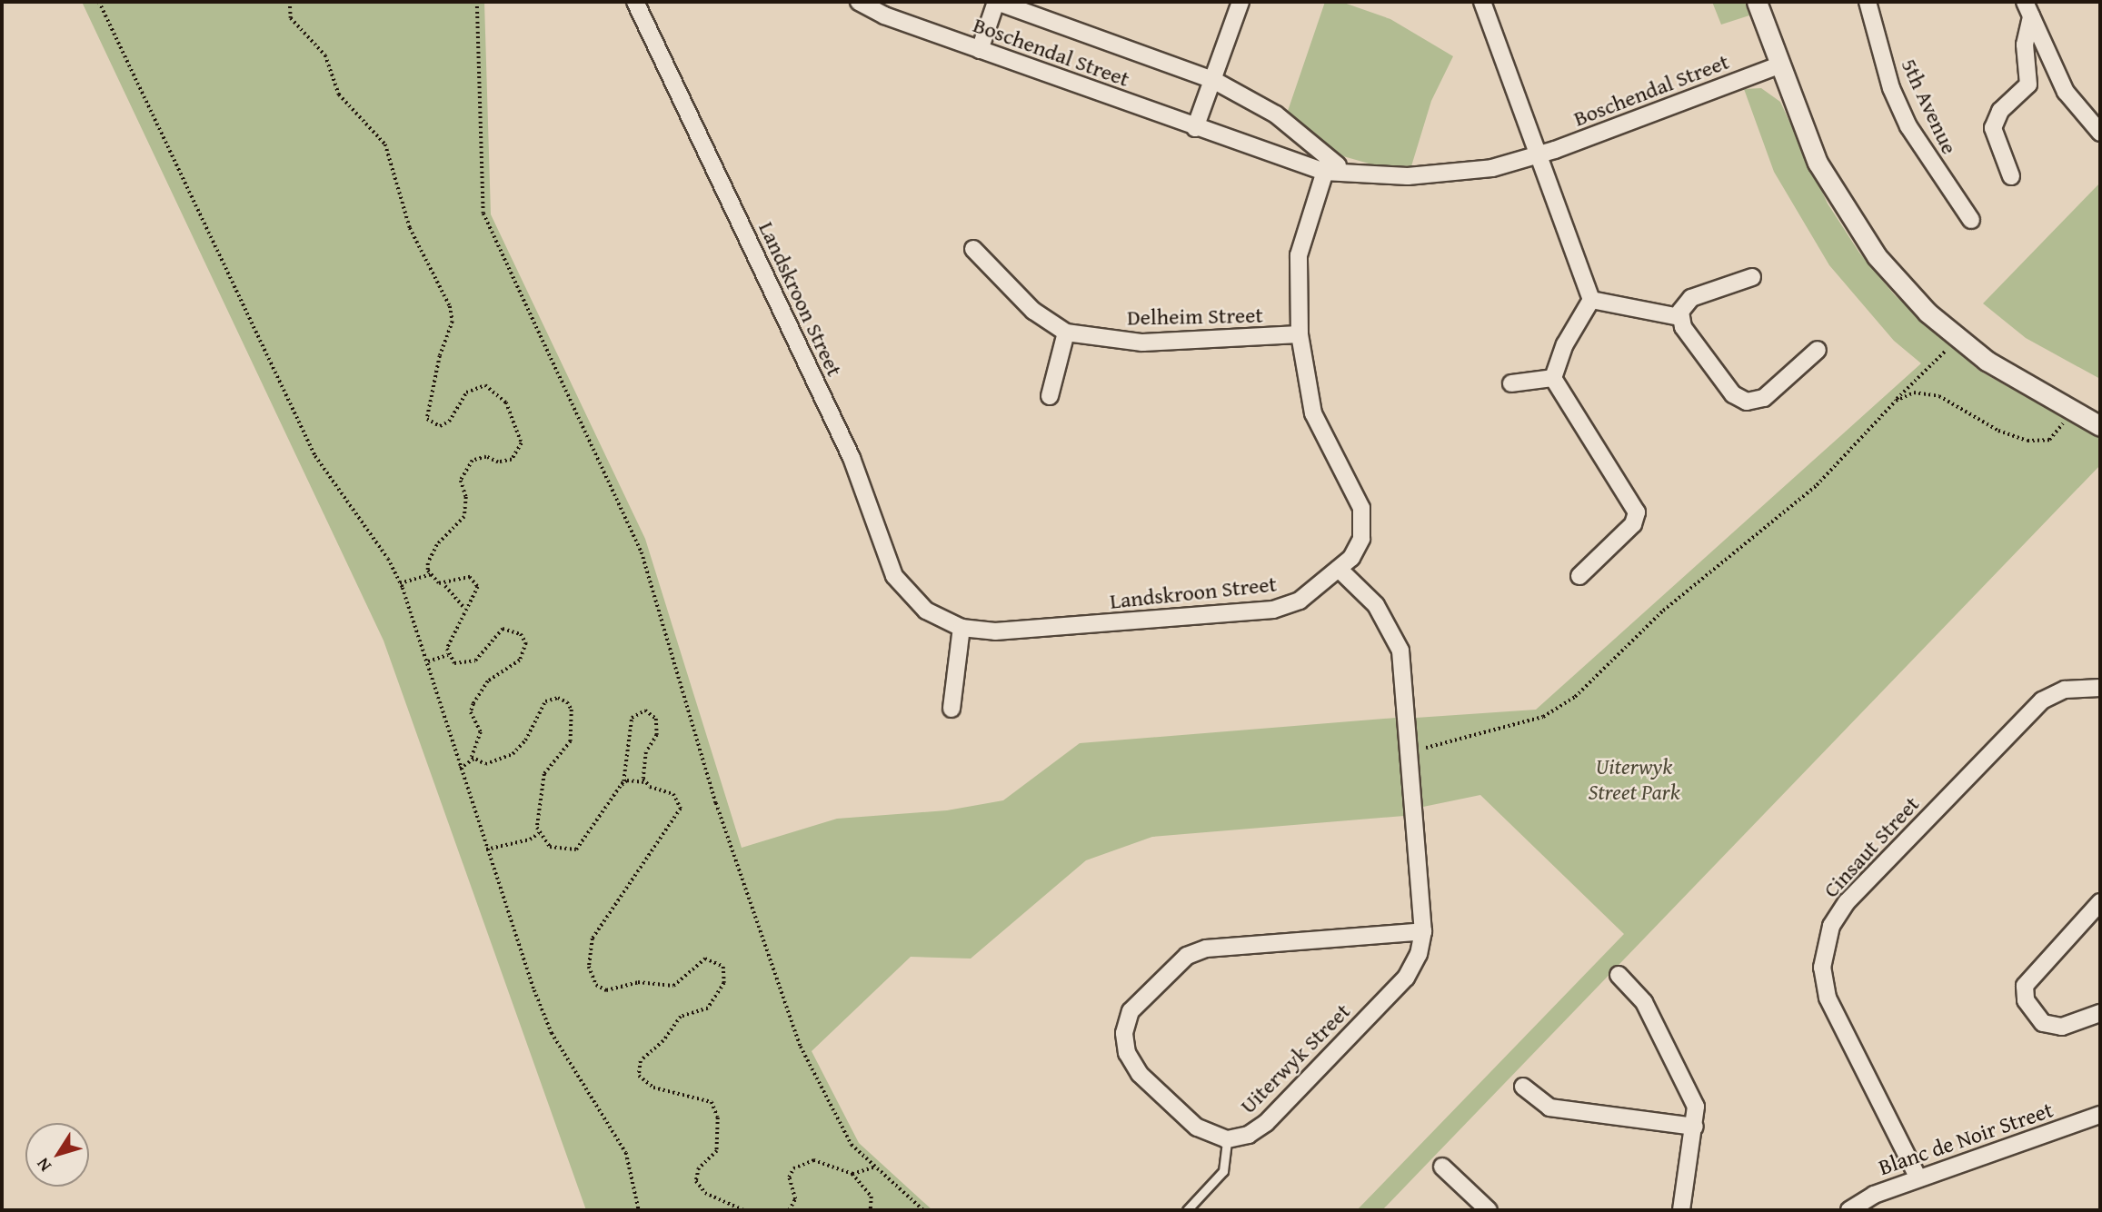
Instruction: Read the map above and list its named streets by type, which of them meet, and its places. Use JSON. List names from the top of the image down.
{
  "streets": {
    "street": [
      "Boschendal Street",
      "5th Avenue",
      "Landskroon Street",
      "Delheim Street",
      "Cinsaut Street",
      "Uiterwyk Street",
      "Blanc de Noir Street"
    ]
  },
  "crossings": [
    ["Boschendal Street", "Landskroon Street"],
    ["Landskroon Street", "Delheim Street"],
    ["Landskroon Street", "Uiterwyk Street"],
    ["Cinsaut Street", "Blanc de Noir Street"]
  ],
  "parks": ["Uiterwyk Street Park"],
  "north": "bottom left"
}
